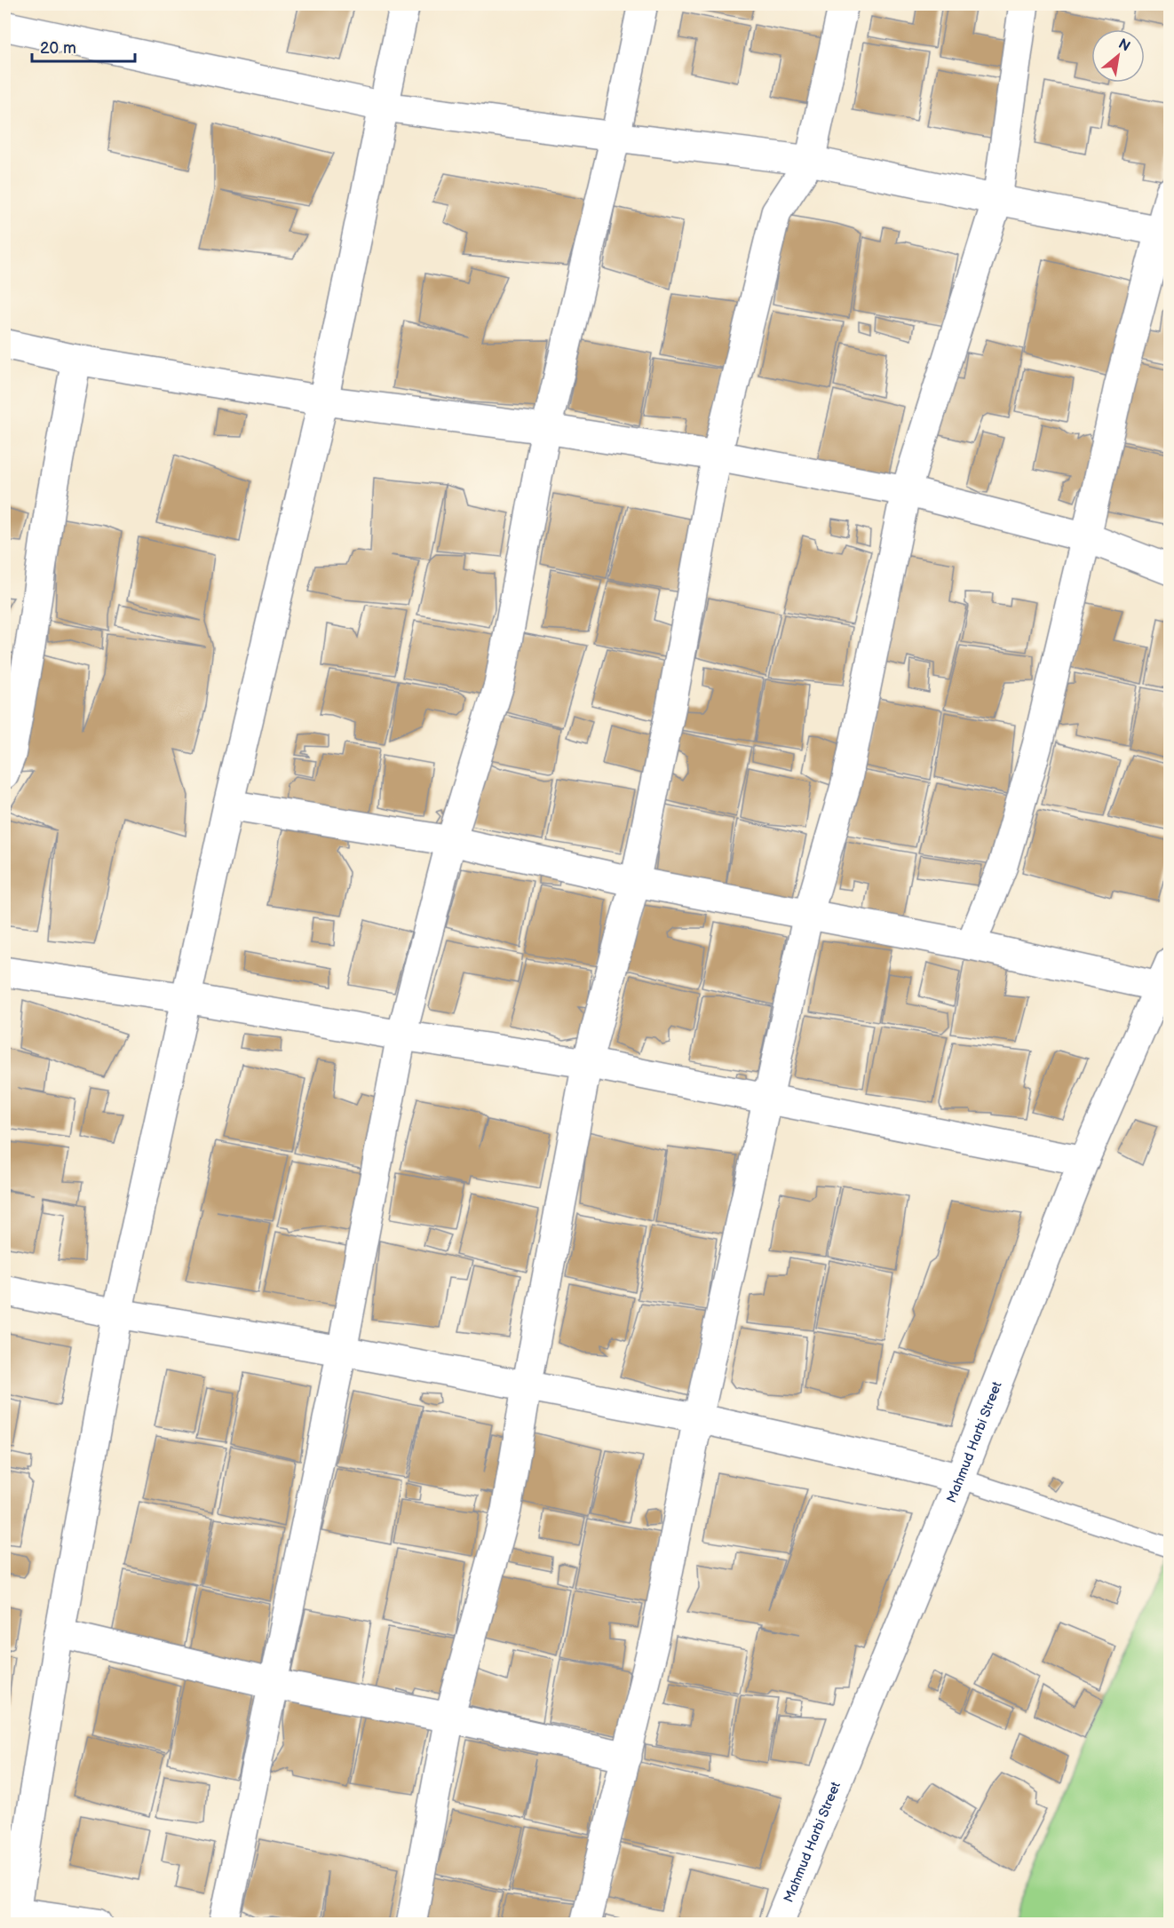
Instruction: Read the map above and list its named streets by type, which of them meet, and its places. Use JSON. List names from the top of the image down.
{
  "streets": {
    "street": ["Mahmud Harbi Street"]
  },
  "scale_bar": "20 m",
  "north": "top right"
}
